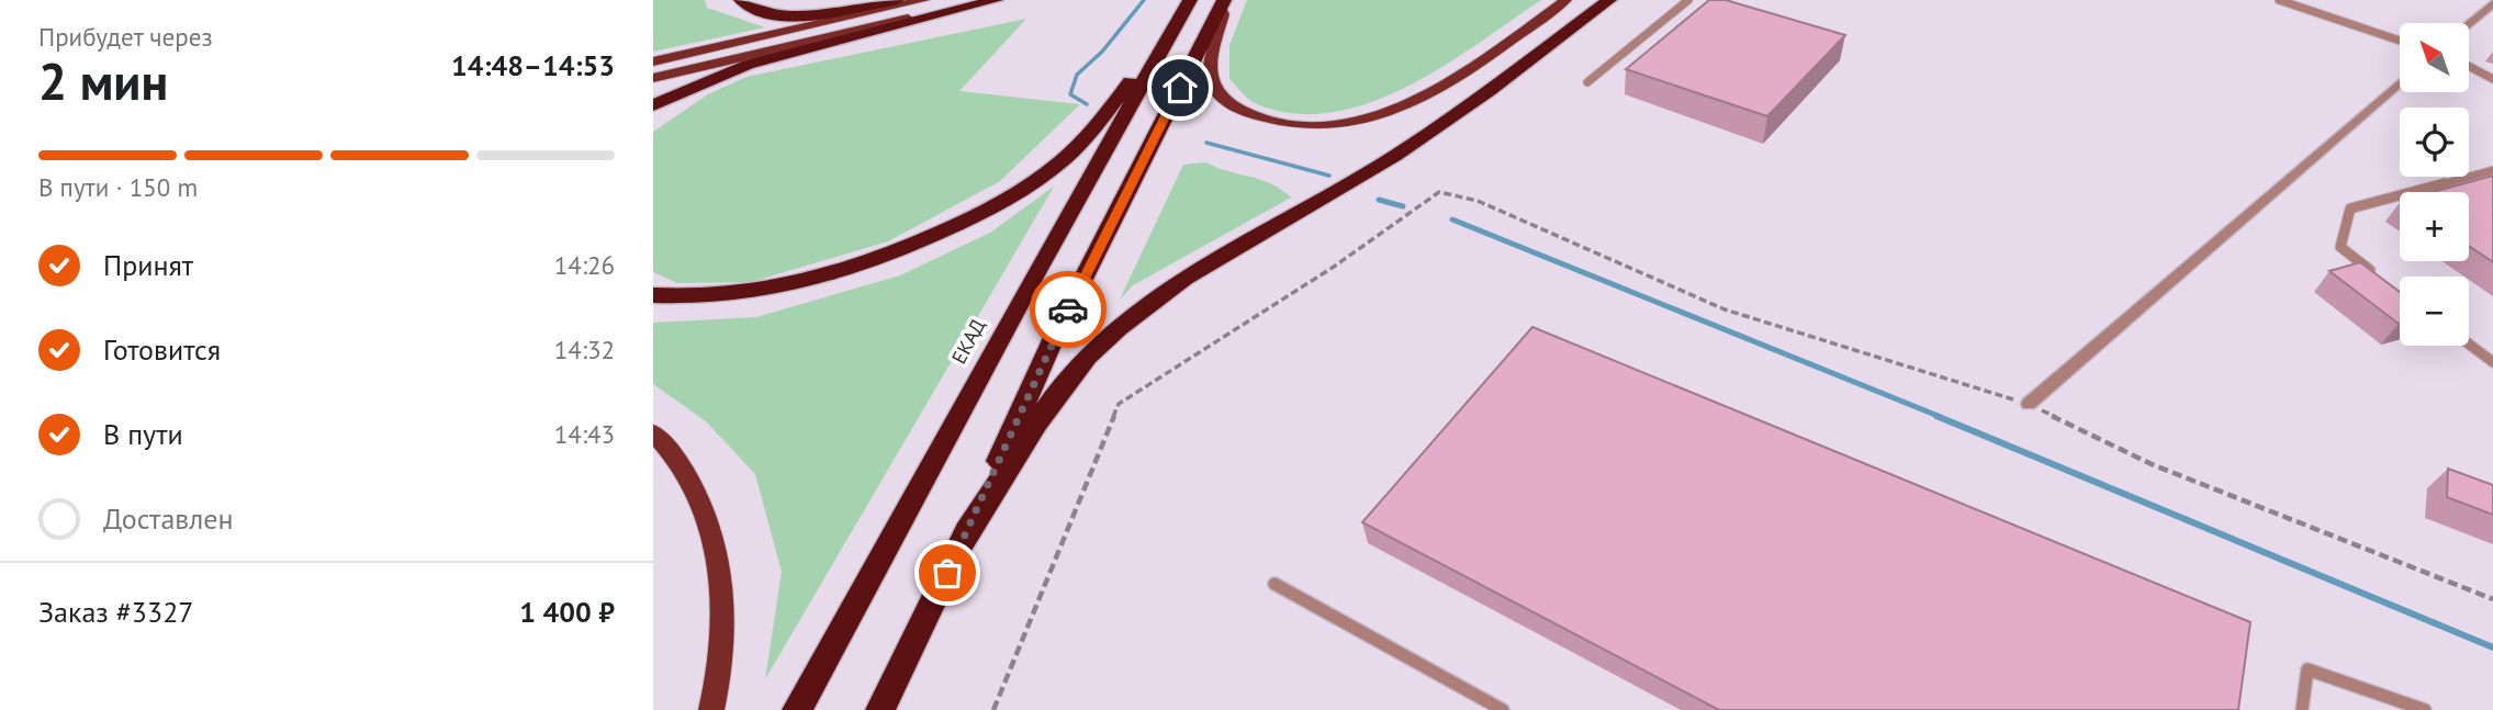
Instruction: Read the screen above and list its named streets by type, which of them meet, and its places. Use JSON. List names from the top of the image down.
{
  "streets": {
    "highway": ["ЕКАД"]
  },
  "north": "top left",
  "page": {
    "heading": ["2 мин", "Прибудет через", "14:48–14:53"],
    "panel": ["Заказ #3327", "1 400 ₽"],
    "map_buttons": ["+", "−"],
    "bar": "В пути · 150 m",
    "list": [
      ["Принят", "14:26"],
      ["Готовится", "14:32"],
      ["В пути", "14:43"],
      "Доставлен"
    ]
  }
}
